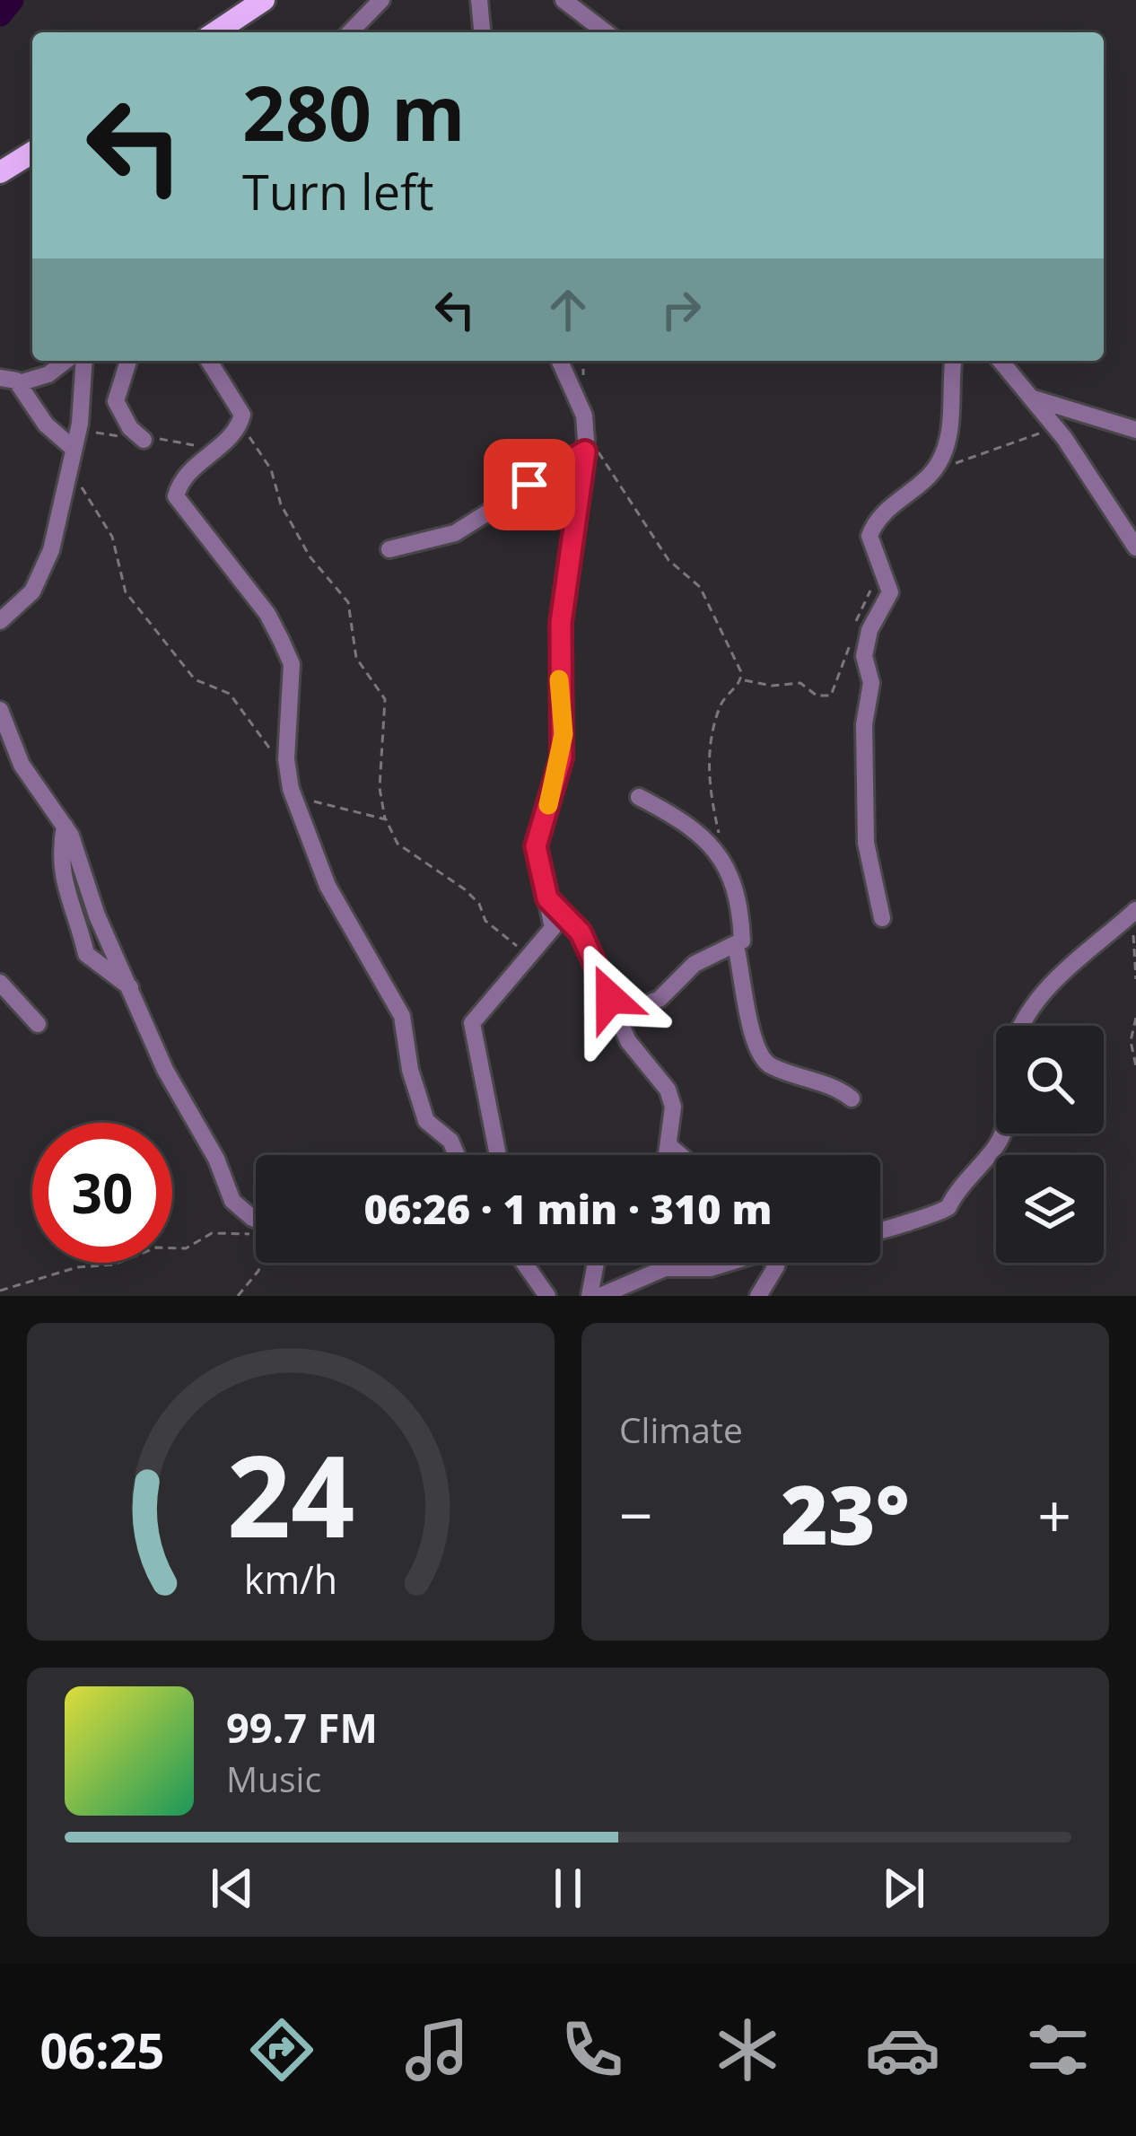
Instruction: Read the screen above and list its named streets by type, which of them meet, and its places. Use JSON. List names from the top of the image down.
{
  "page": {
    "turn": ["280 m", "Turn left"],
    "limit": "30",
    "trip": "06:26 · 1 min · 310 m",
    "tile": "Climate",
    "heat": ["−", "23°", "+"],
    "song": ["99.7 FM", "Music"],
    "tabs": "06:25",
    "gauge": ["24", "km/h"]
  }
}
